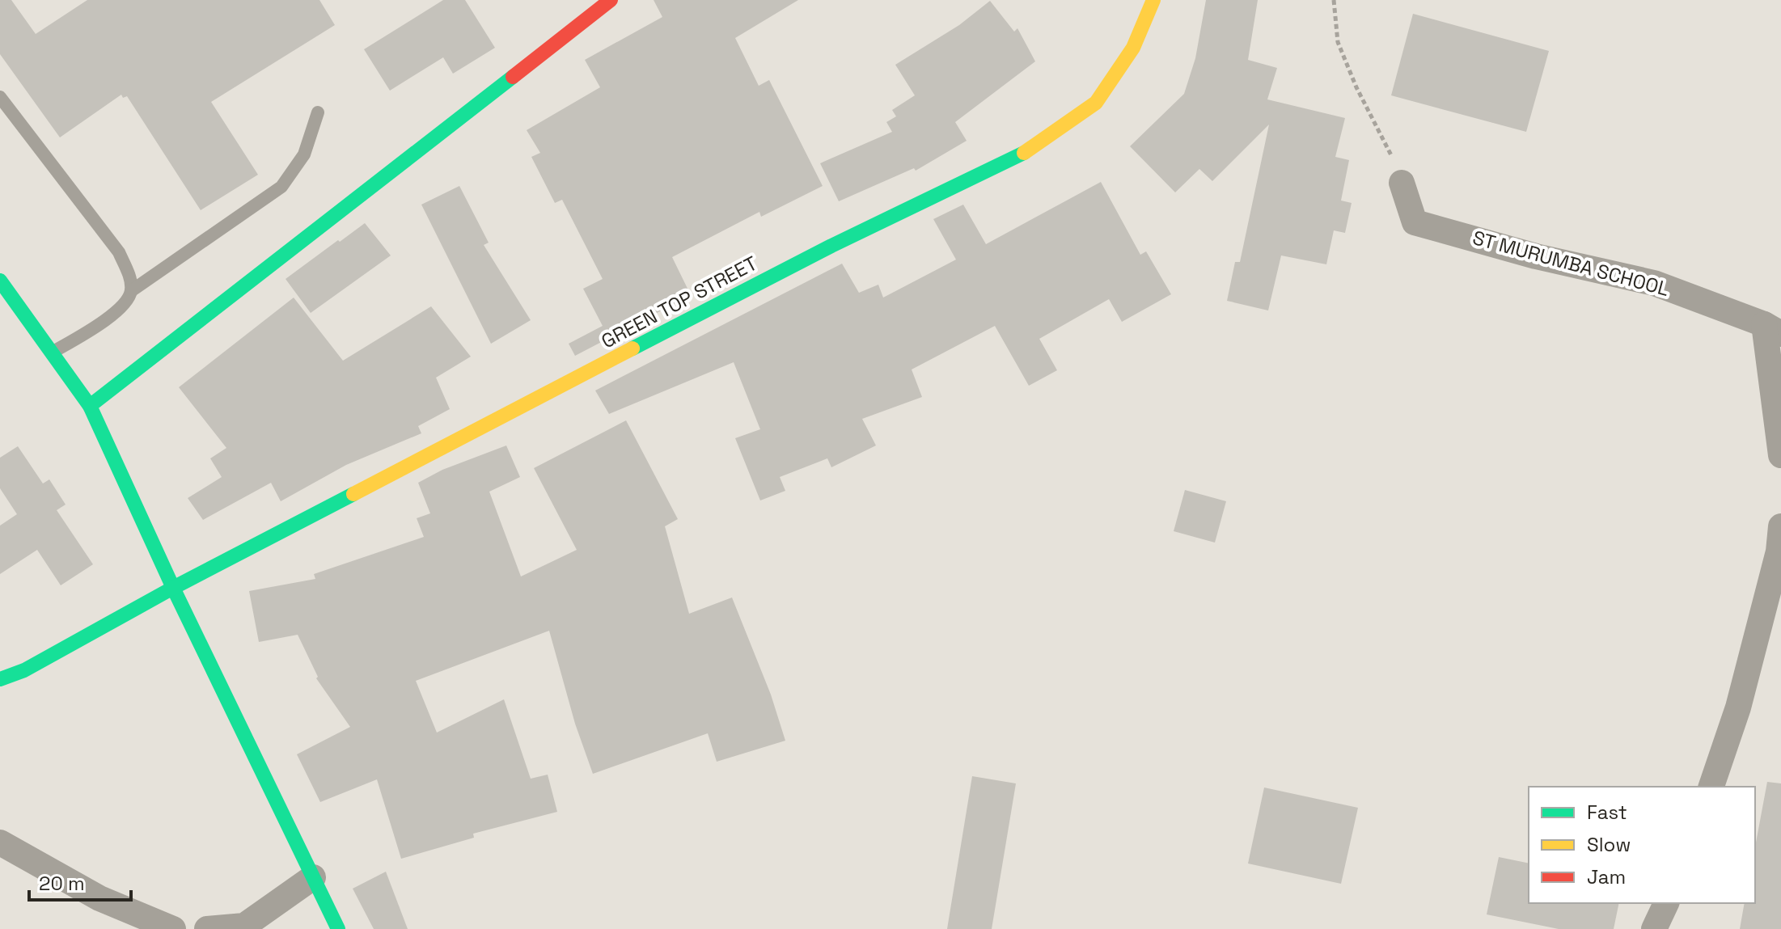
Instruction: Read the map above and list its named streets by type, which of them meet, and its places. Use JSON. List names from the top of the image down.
{
  "streets": {
    "street": ["ST MURUMBA SCHOOL", "GREEN TOP STREET"]
  },
  "legend": ["Fast", "Slow", "Jam"],
  "scale_bar": "20 m"
}
